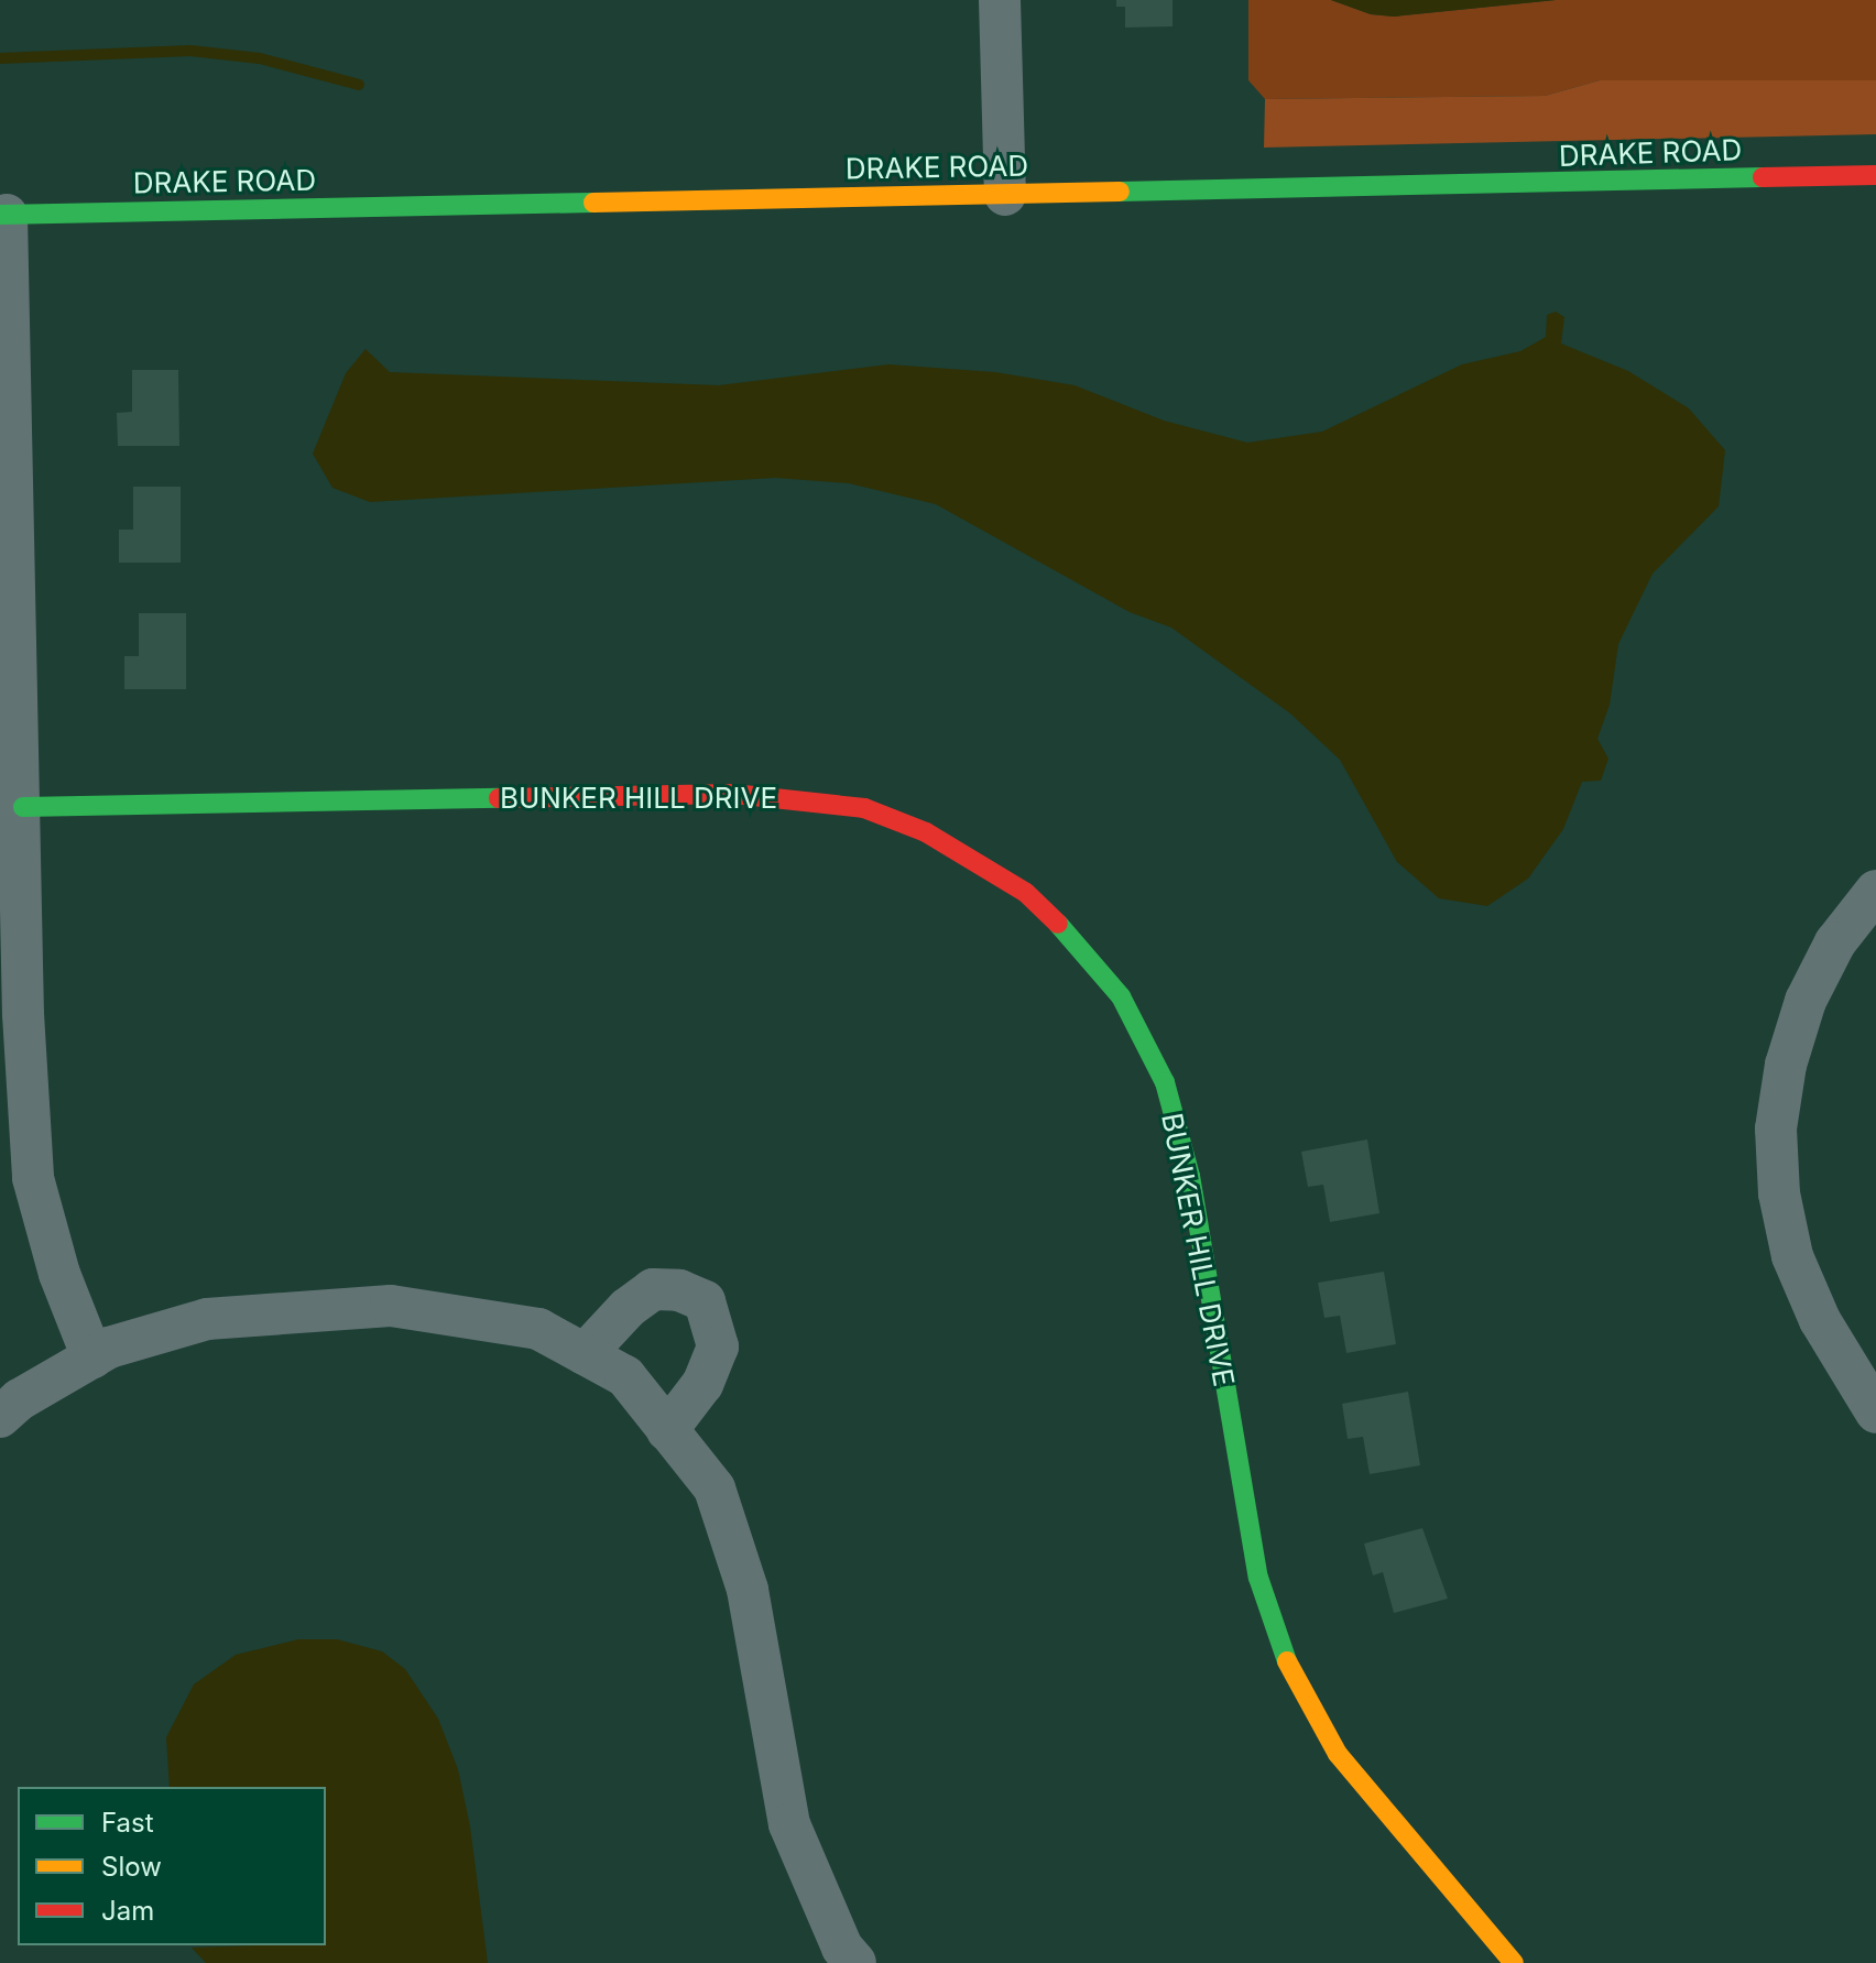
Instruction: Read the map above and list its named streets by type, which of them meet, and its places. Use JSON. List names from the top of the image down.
{
  "streets": {
    "street": ["DRAKE ROAD", "BUNKER HILL DRIVE"]
  },
  "legend": ["Fast", "Slow", "Jam"]
}
